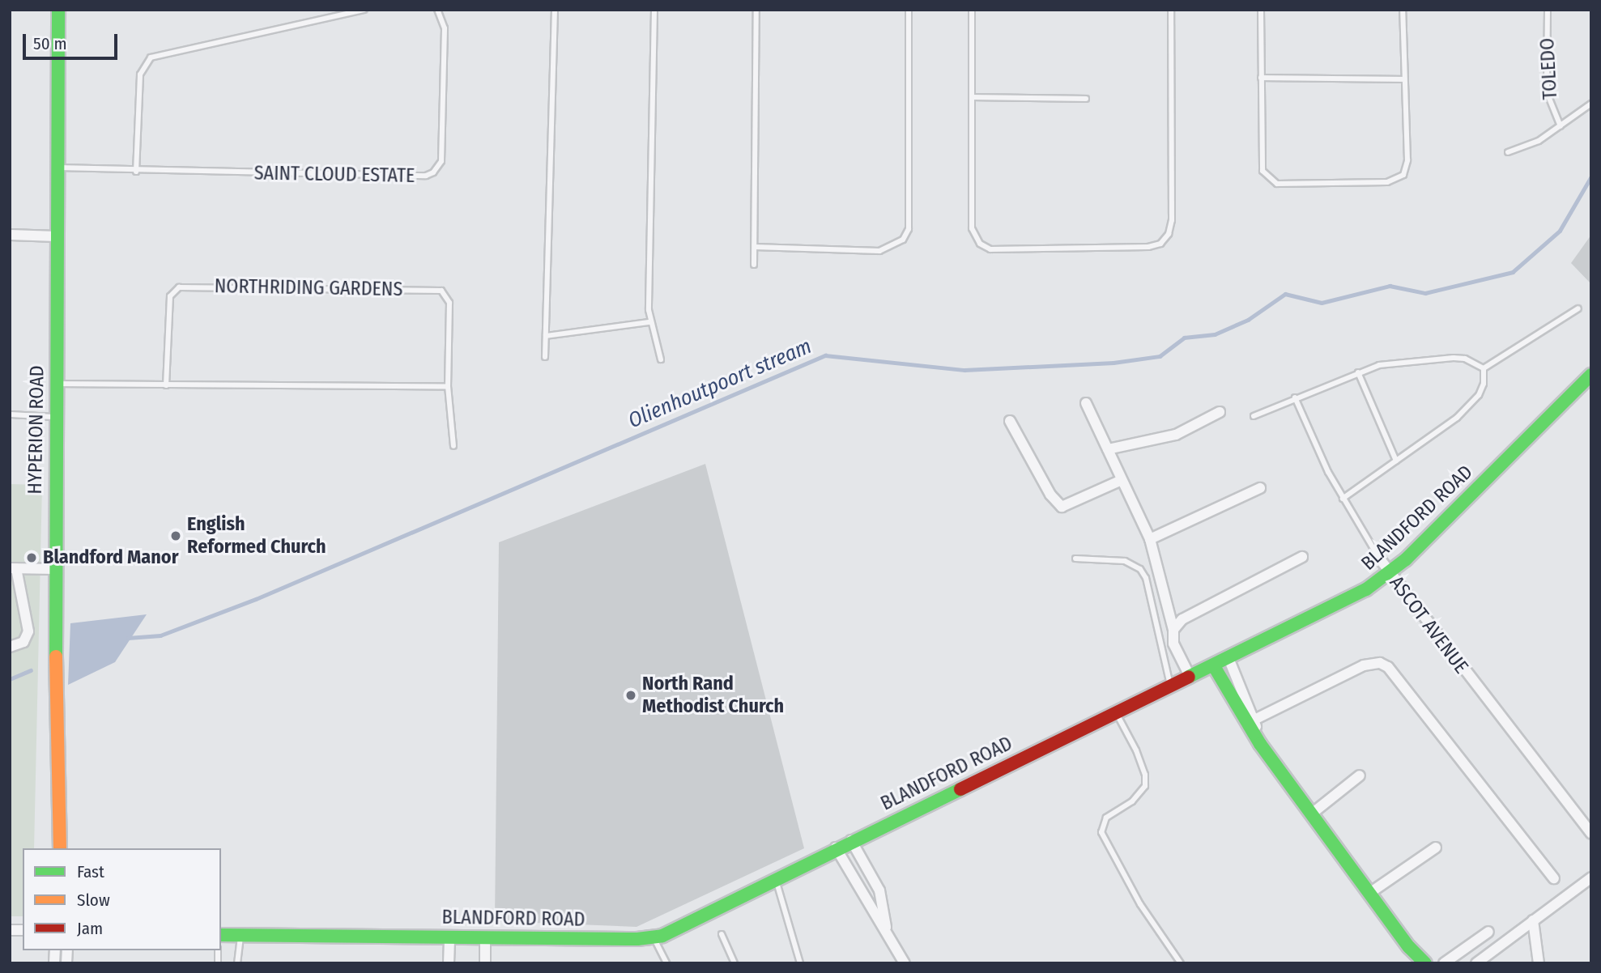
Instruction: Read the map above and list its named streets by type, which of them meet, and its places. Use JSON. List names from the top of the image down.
{
  "streets": {
    "street": ["HYPERION ROAD", "BLANDFORD ROAD", "ASCOT AVENUE"],
    "lane": ["TOLEDO", "SAINT CLOUD ESTATE", "NORTHRIDING GARDENS"]
  },
  "crossings": [
    ["SAINT CLOUD ESTATE", "HYPERION ROAD"],
    ["BLANDFORD ROAD", "ASCOT AVENUE"]
  ],
  "water": ["Olienhoutpoort stream"],
  "places": ["English Reformed Church", "Blandford Manor", "North Rand Methodist Church"],
  "legend": ["Fast", "Slow", "Jam"],
  "scale_bar": "50 m"
}
